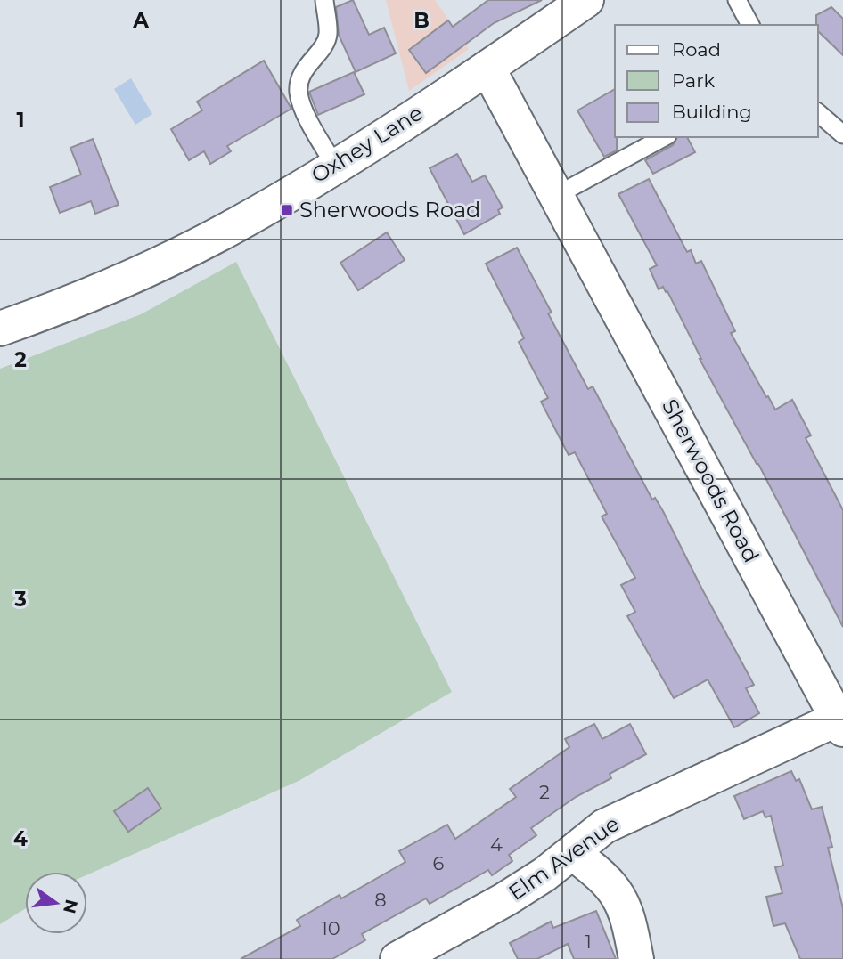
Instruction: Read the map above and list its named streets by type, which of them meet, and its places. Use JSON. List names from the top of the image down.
{
  "streets": {
    "street": ["Oxhey Lane", "Sherwoods Road", "Elm Avenue"]
  },
  "crossings": [
    ["Oxhey Lane", "Sherwoods Road"],
    ["Sherwoods Road", "Elm Avenue"]
  ],
  "places": {
    "transit": ["Sherwoods Road"]
  },
  "house_numbers": [
    "2",
    "4",
    "6",
    "8",
    "10",
    "1"
  ],
  "legend": ["Road", "Park", "Building"],
  "north": "right",
  "grid": {
    "columns": ["A", "B"],
    "rows": [
      "1",
      "2",
      "3",
      "4"
    ]
  }
}
